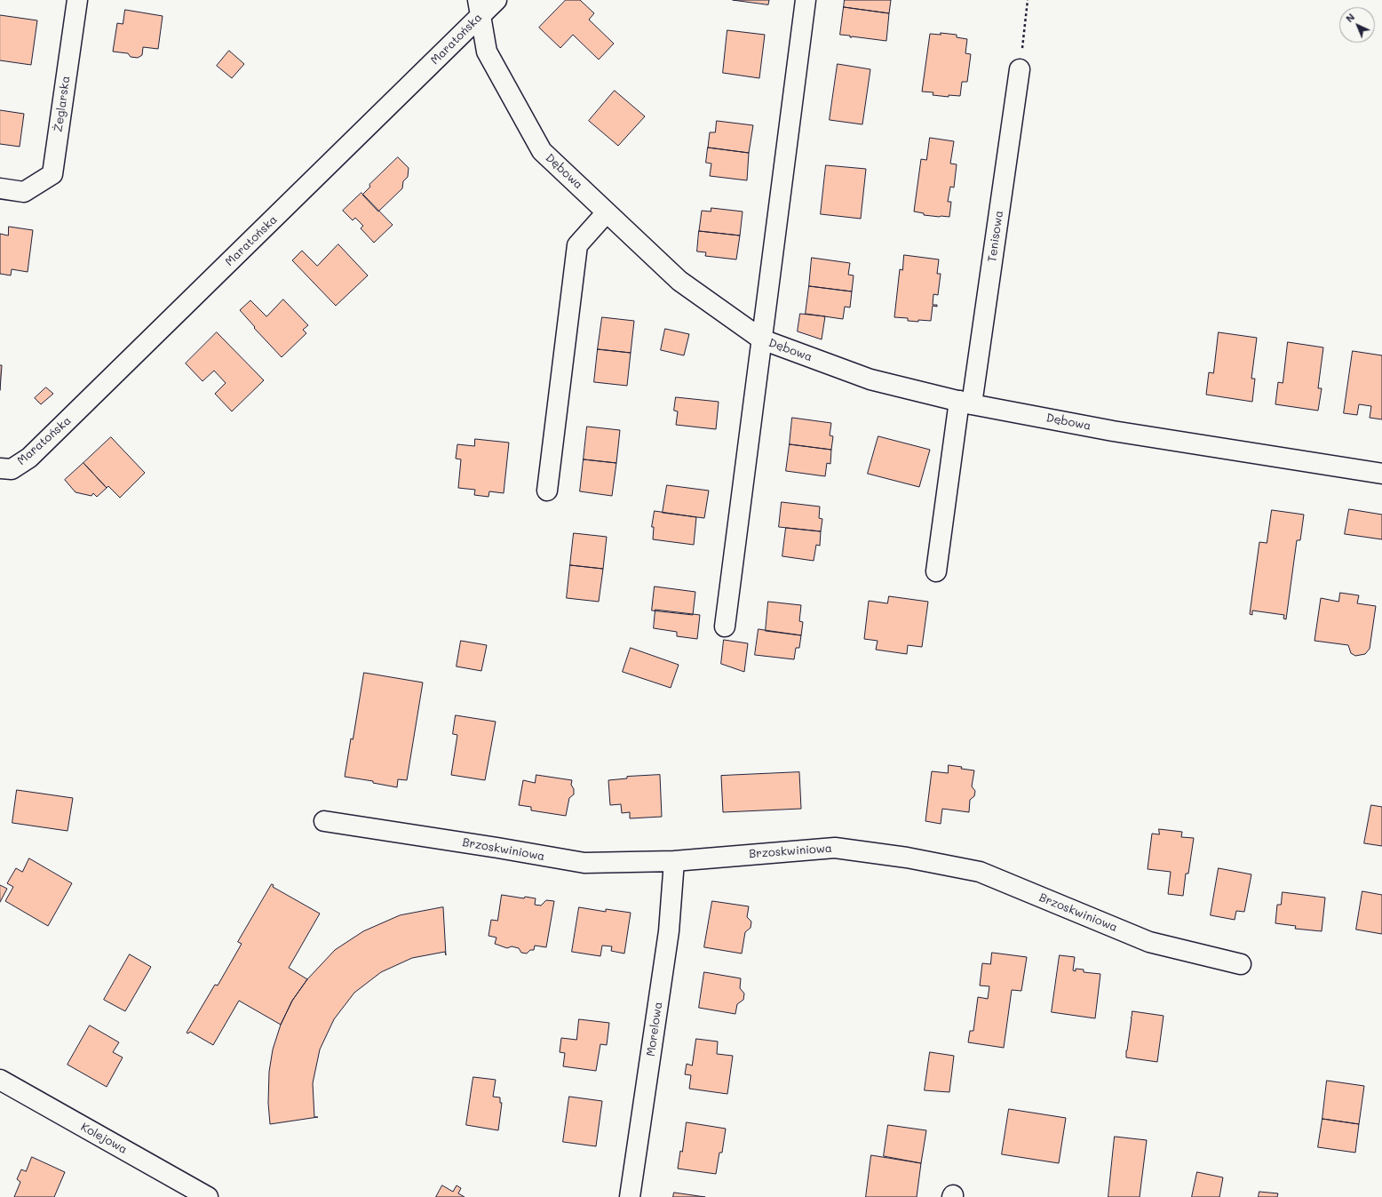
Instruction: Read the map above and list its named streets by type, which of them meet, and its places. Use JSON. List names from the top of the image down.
{
  "streets": {
    "street": [
      "Maratońska",
      "Żeglarska",
      "Dębowa",
      "Tenisowa",
      "Brzoskwiniowa",
      "Morelowa",
      "Kolejowa"
    ]
  },
  "crossings": [
    ["Maratońska", "Dębowa"],
    ["Dębowa", "Tenisowa"],
    ["Brzoskwiniowa", "Morelowa"]
  ],
  "north": "top left"
}
